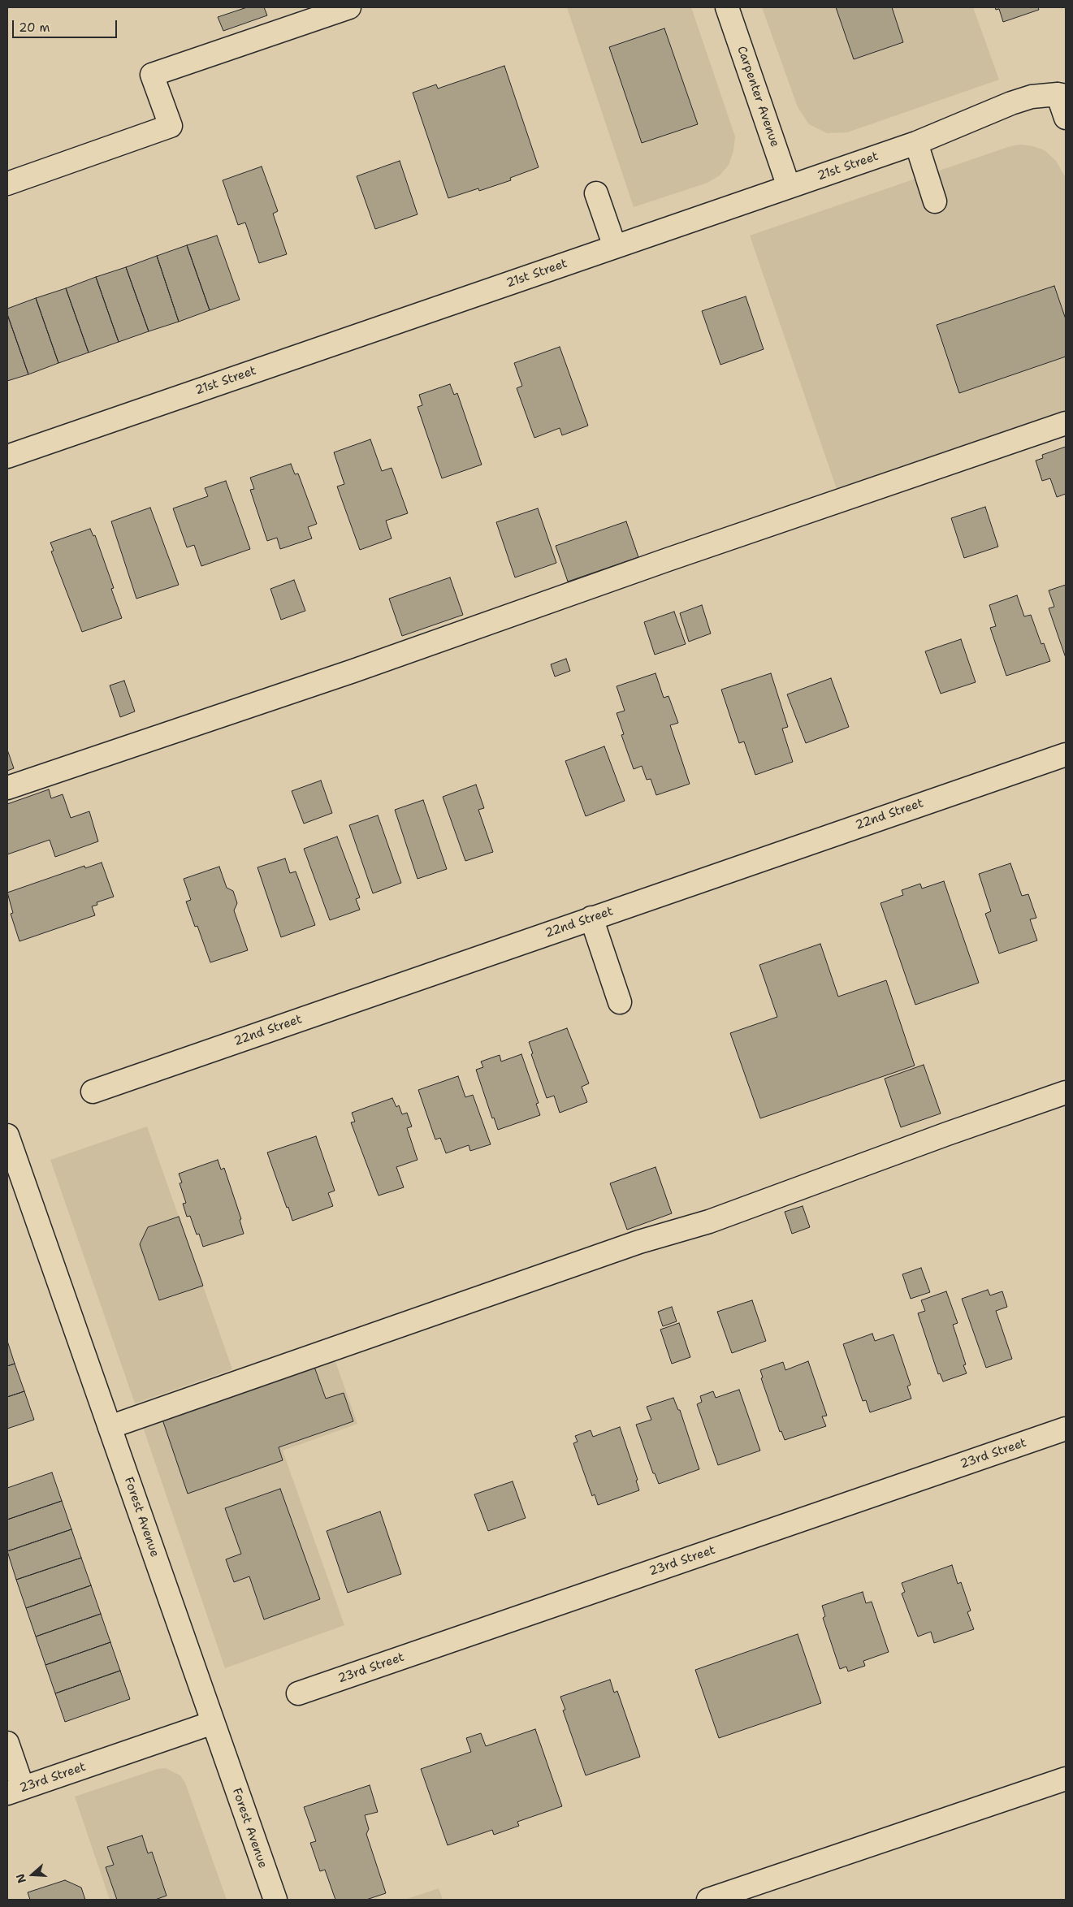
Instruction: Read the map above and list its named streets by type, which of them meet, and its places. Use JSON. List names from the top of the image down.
{
  "streets": {
    "street": [
      "Carpenter Avenue",
      "21st Street",
      "22nd Street",
      "23rd Street",
      "Forest Avenue"
    ]
  },
  "crossings": [
    ["Carpenter Avenue", "21st Street"],
    ["23rd Street", "Forest Avenue"]
  ],
  "scale_bar": "20 m",
  "north": "left"
}
